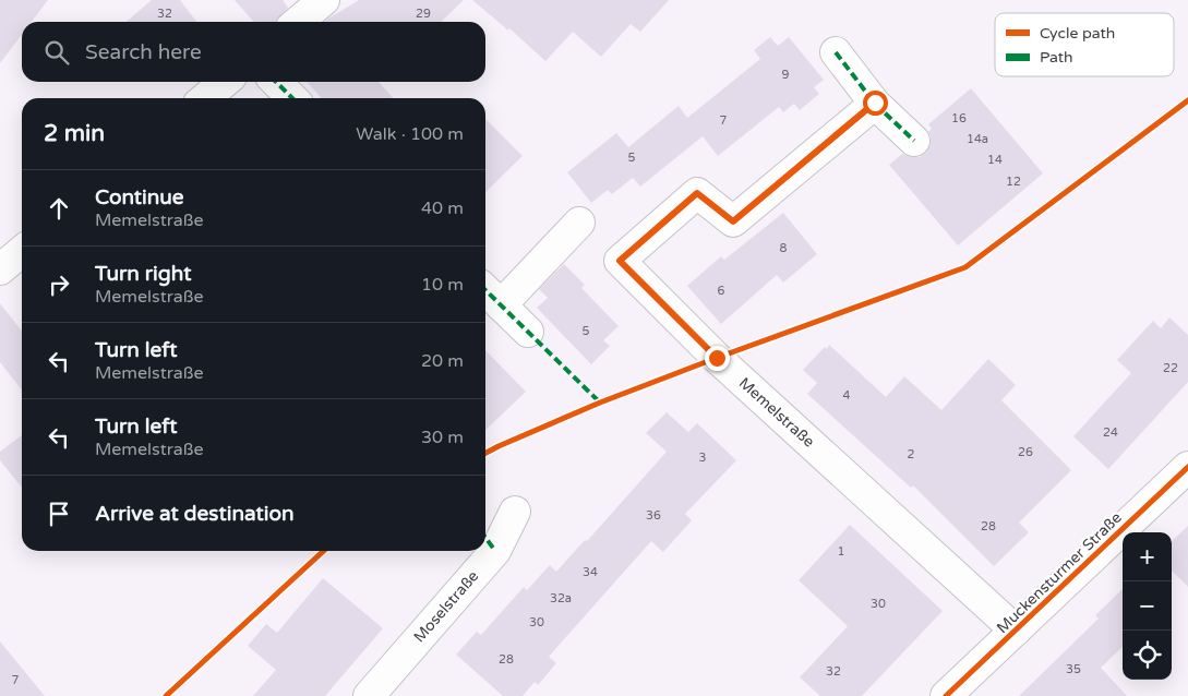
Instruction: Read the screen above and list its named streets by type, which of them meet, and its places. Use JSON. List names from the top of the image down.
{
  "streets": {
    "street": ["Memelstraße", "Muckensturmer Straße", "Moselstraße"]
  },
  "crossings": [
    ["Memelstraße", "Muckensturmer Straße"]
  ],
  "house_numbers": [
    "32",
    "29",
    "9",
    "16",
    "7",
    "14a",
    "5",
    "14",
    "12",
    "8",
    "6",
    "5",
    "22",
    "4",
    "24",
    "26",
    "2",
    "3",
    "36",
    "28",
    "1",
    "34",
    "32a",
    "30",
    "30",
    "28",
    "35",
    "32",
    "7"
  ],
  "legend": ["Cycle path", "Path"],
  "page": {
    "search": "Search here",
    "heading": ["2 min", "Walk · 100 m"],
    "list": [
      ["Continue", "Memelstraße", "40 m"],
      ["Turn right", "Memelstraße", "10 m"],
      ["Turn left", "Memelstraße", "20 m"],
      ["Turn left", "Memelstraße", "30 m"],
      "Arrive at destination"
    ],
    "map_buttons": ["+", "−"]
  }
}
